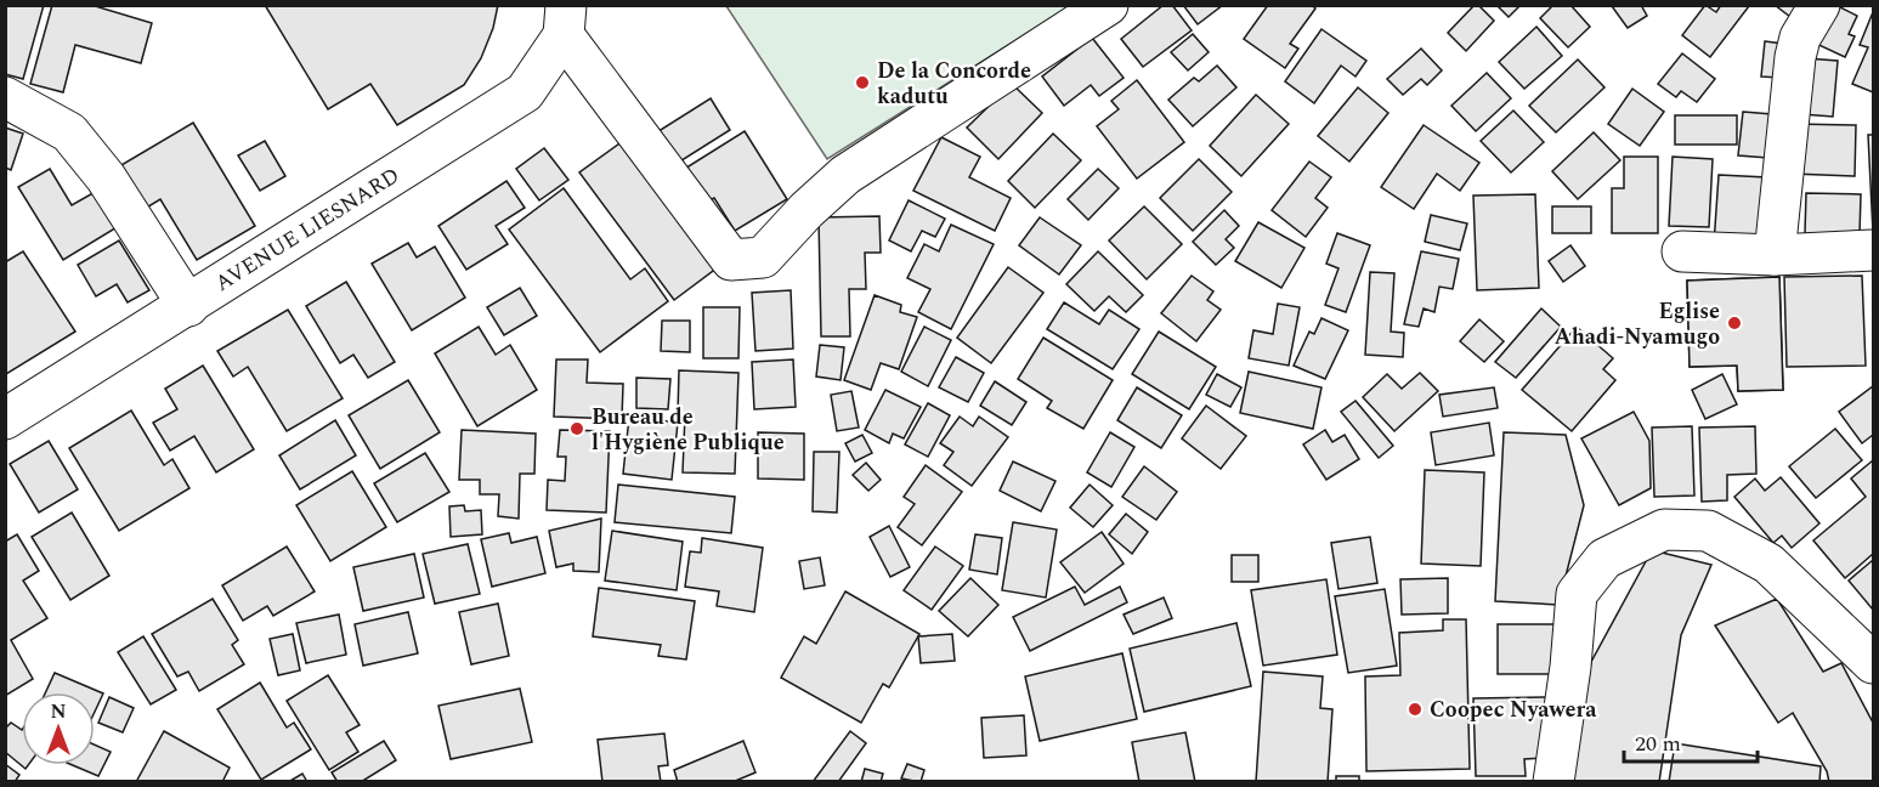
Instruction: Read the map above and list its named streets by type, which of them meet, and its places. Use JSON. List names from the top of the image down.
{
  "streets": {
    "street": ["AVENUE LIESNARD"]
  },
  "places": [
    "De la Concorde kadutu",
    "Eglise Ahadi-Nyamugo",
    "Bureau de l'Hygiène Publique",
    "Coopec Nyawera"
  ],
  "scale_bar": "20 m",
  "north": "top"
}
